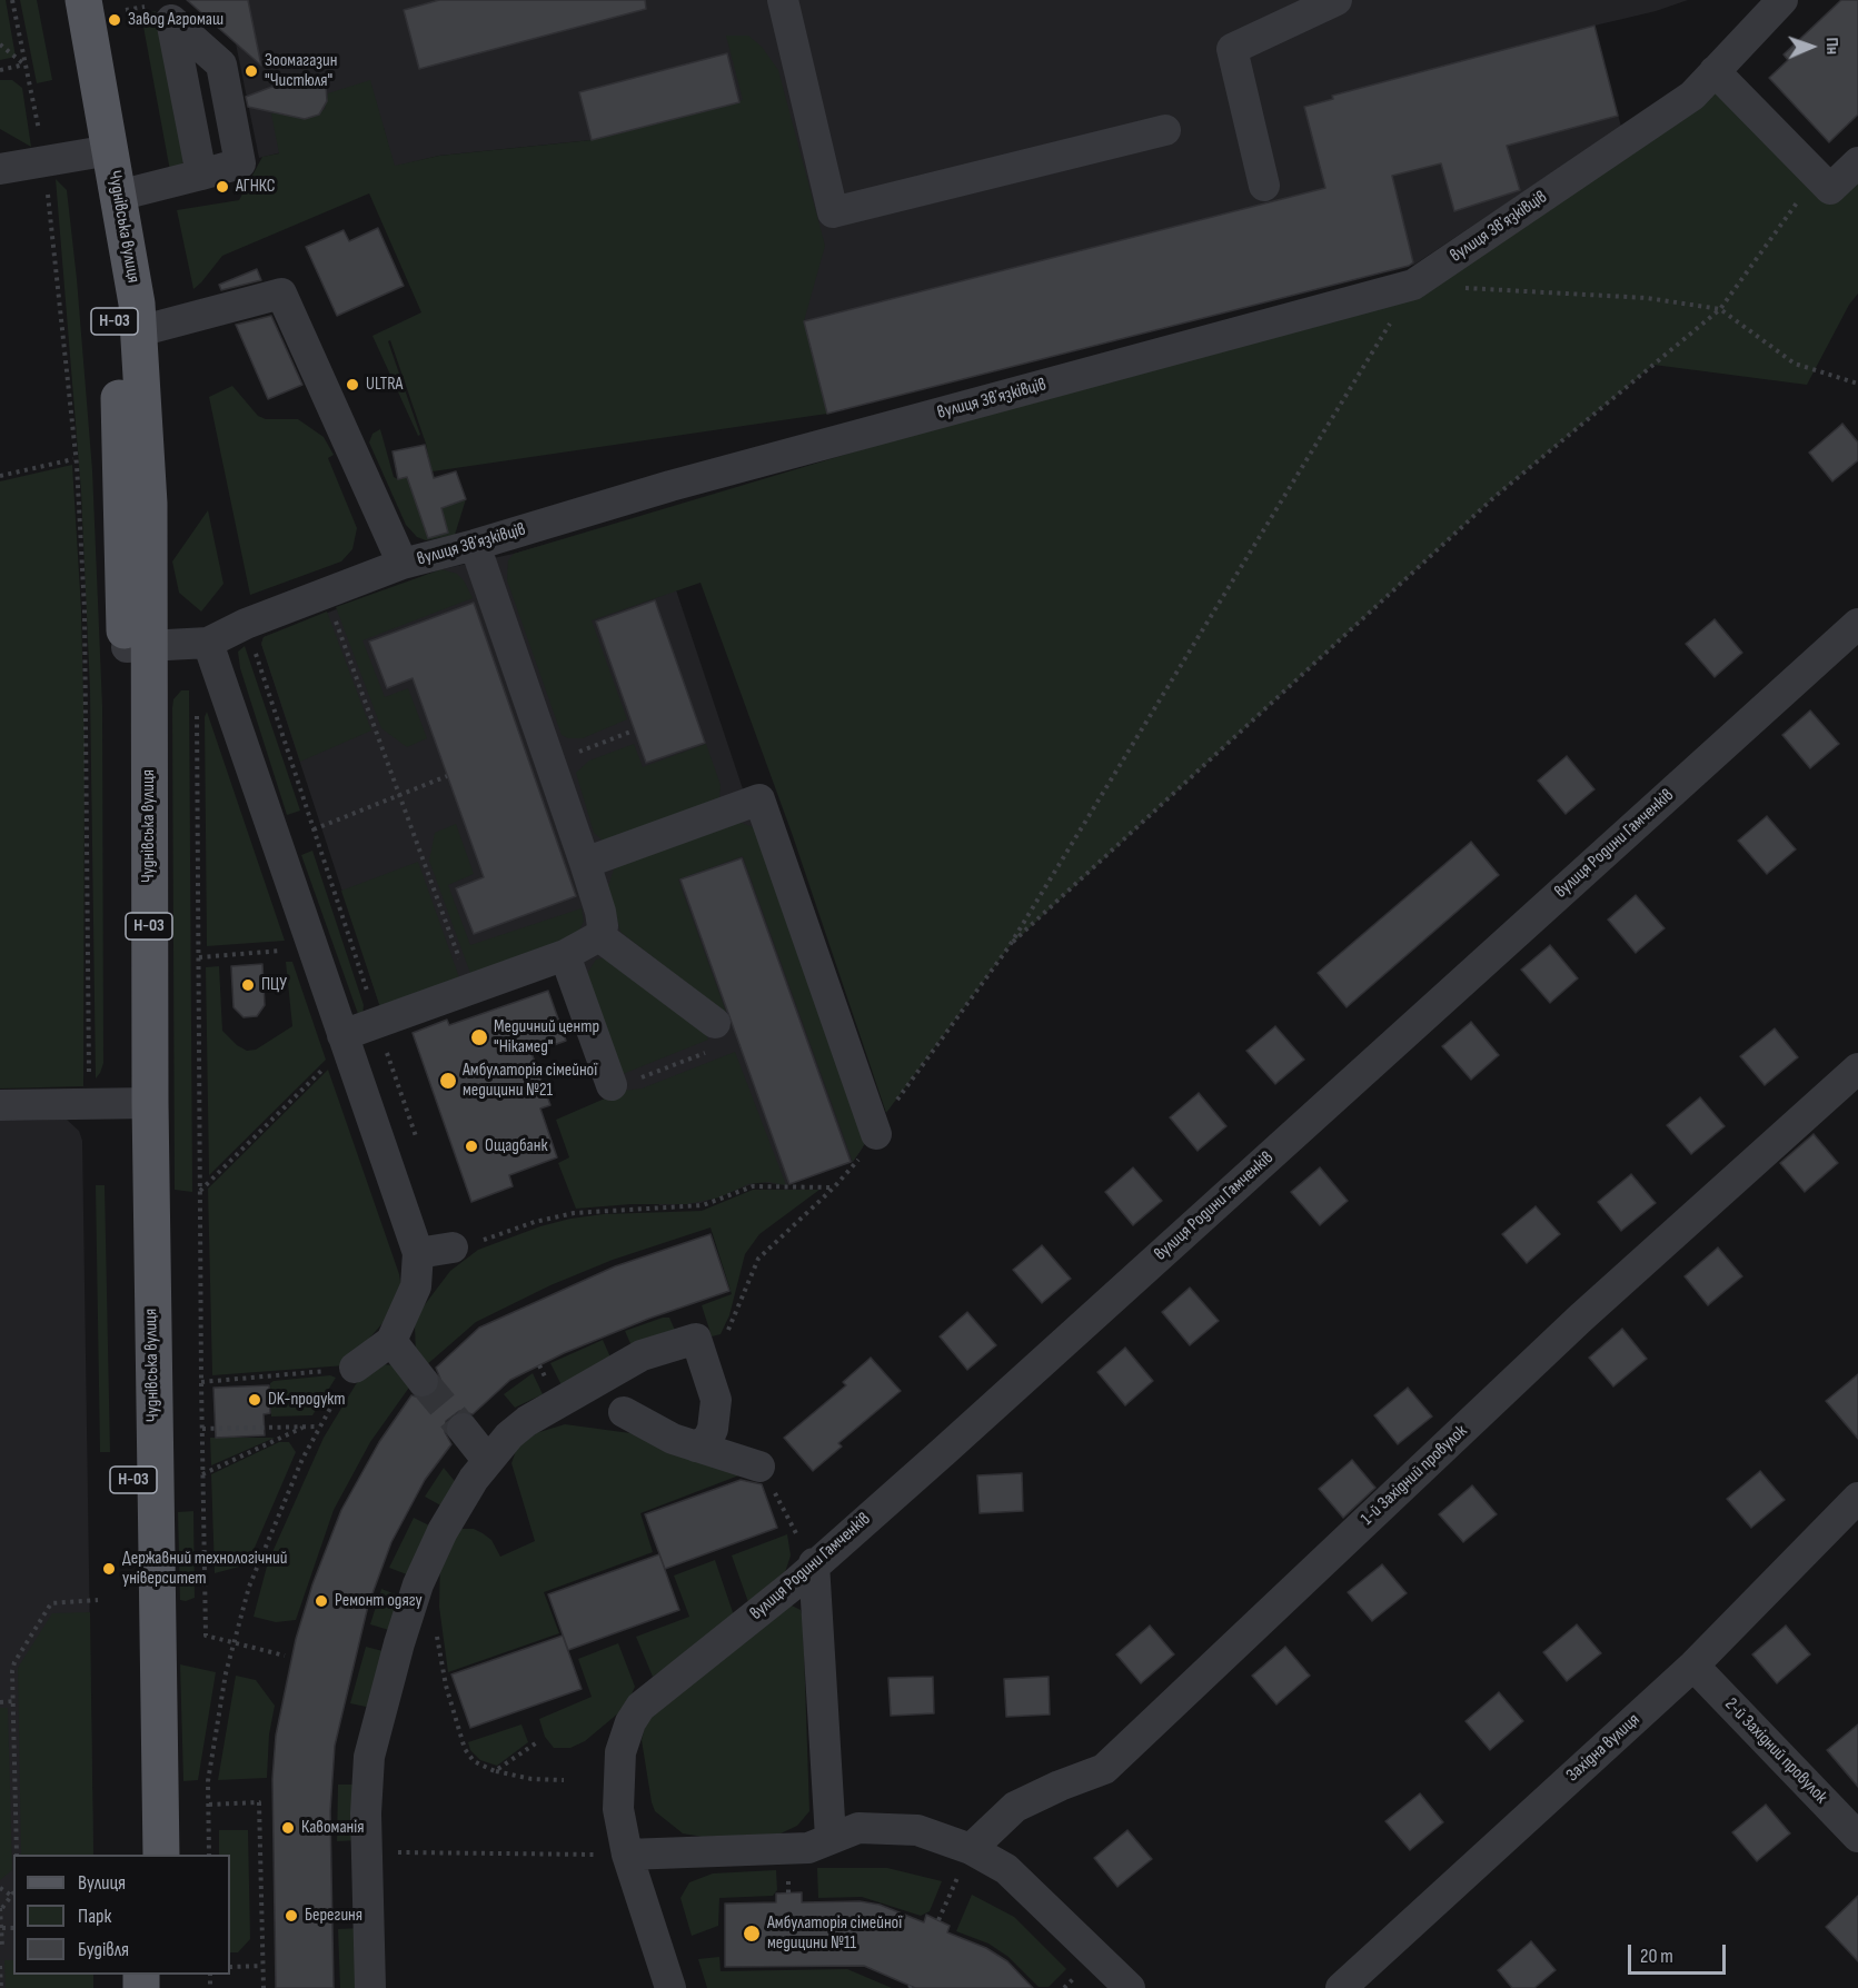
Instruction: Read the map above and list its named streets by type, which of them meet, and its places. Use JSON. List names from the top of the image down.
{
  "streets": {
    "main road": ["Чуднівська вулиця", "Н-03"],
    "street": [
      "вулиця Звʼязківців",
      "вулиця Родини Гамченків",
      "1-й Західний провулок",
      "Західна вулиця",
      "2-й Західний провулок"
    ]
  },
  "crossings": [
    ["Чуднівська вулиця", "вулиця Звʼязківців"],
    ["Західна вулиця", "2-й Західний провулок"]
  ],
  "places": [
    "Завод Агромаш",
    "Зоомагазин \"Чистюля\"",
    "АГНКС",
    "ULTRA",
    "ПЦУ",
    "Медичний центр \"Нікамед\"",
    "Амбулаторія сімейної медицини №21",
    "Ощадбанк",
    "DK-продукт",
    "Державний технологiчний університет",
    "Ремонт одягу",
    "Кавоманія",
    "Берегиня",
    "Амбулаторія сімейної медицини №11"
  ],
  "legend": ["Вулиця", "Парк", "Будівля"],
  "scale_bar": "20 m",
  "north": "right"
}
